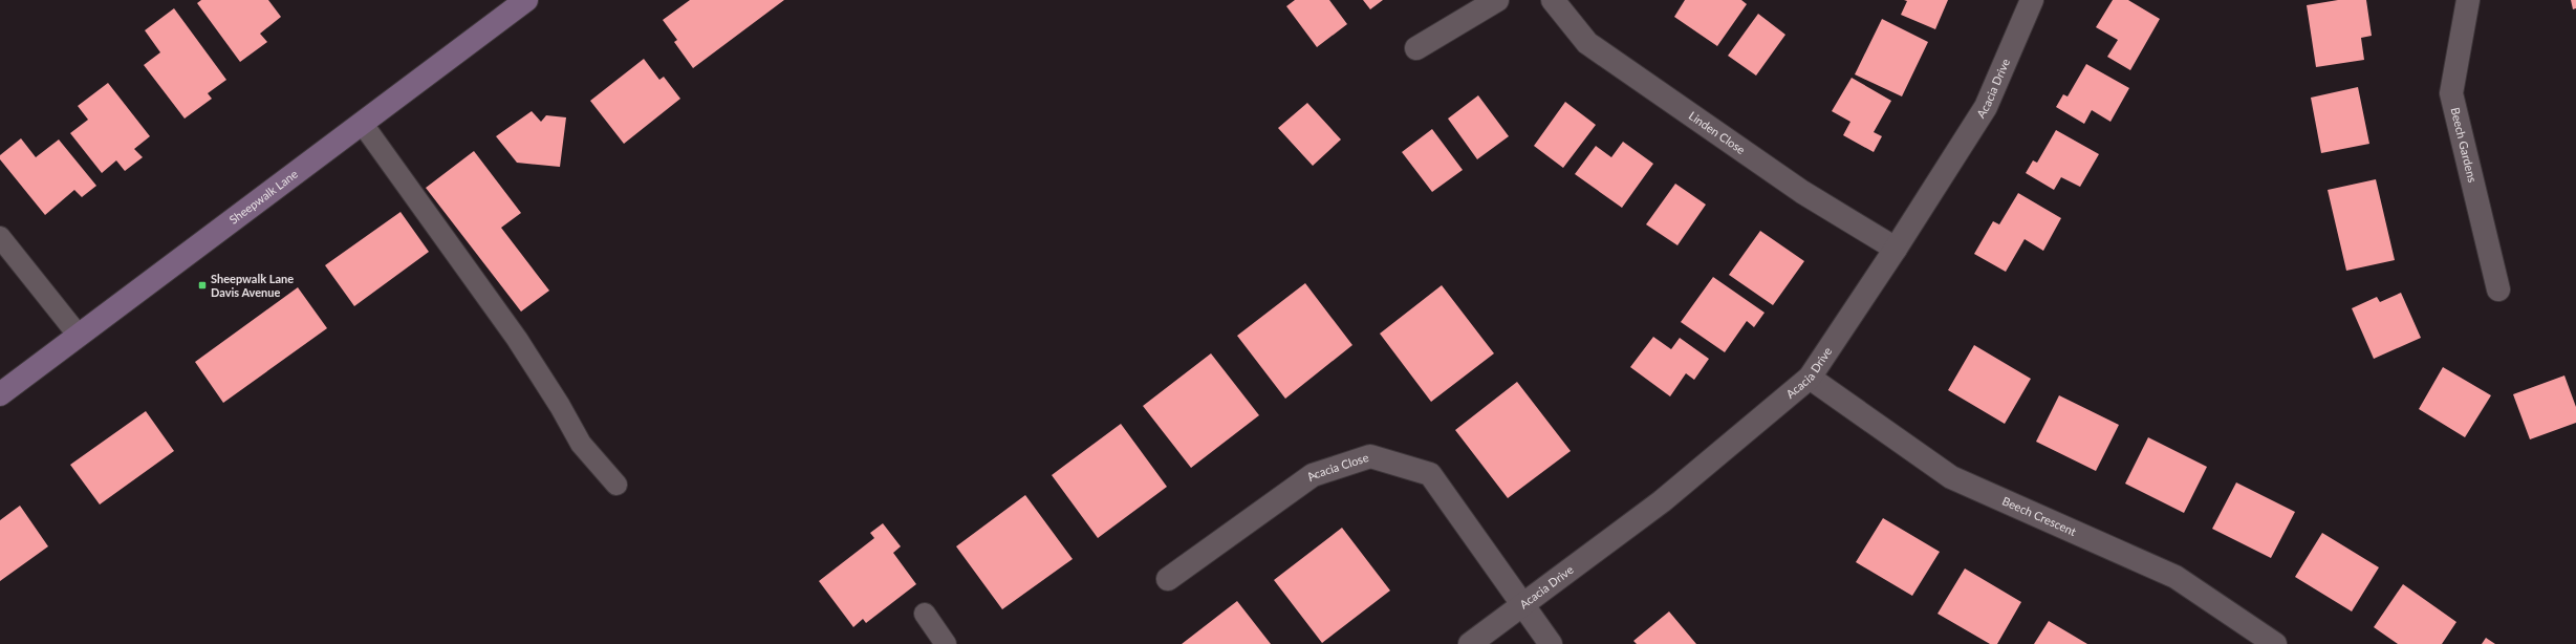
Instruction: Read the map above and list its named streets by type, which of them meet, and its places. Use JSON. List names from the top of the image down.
{
  "streets": {
    "main road": ["Sheepwalk Lane"],
    "street": [
      "Acacia Drive",
      "Linden Close",
      "Beech Gardens",
      "Acacia Close",
      "Beech Crescent"
    ]
  },
  "crossings": [
    ["Acacia Drive", "Linden Close"],
    ["Acacia Drive", "Acacia Close"],
    ["Acacia Drive", "Beech Crescent"]
  ],
  "places": {
    "transit": ["Sheepwalk Lane Davis Avenue"]
  }
}
